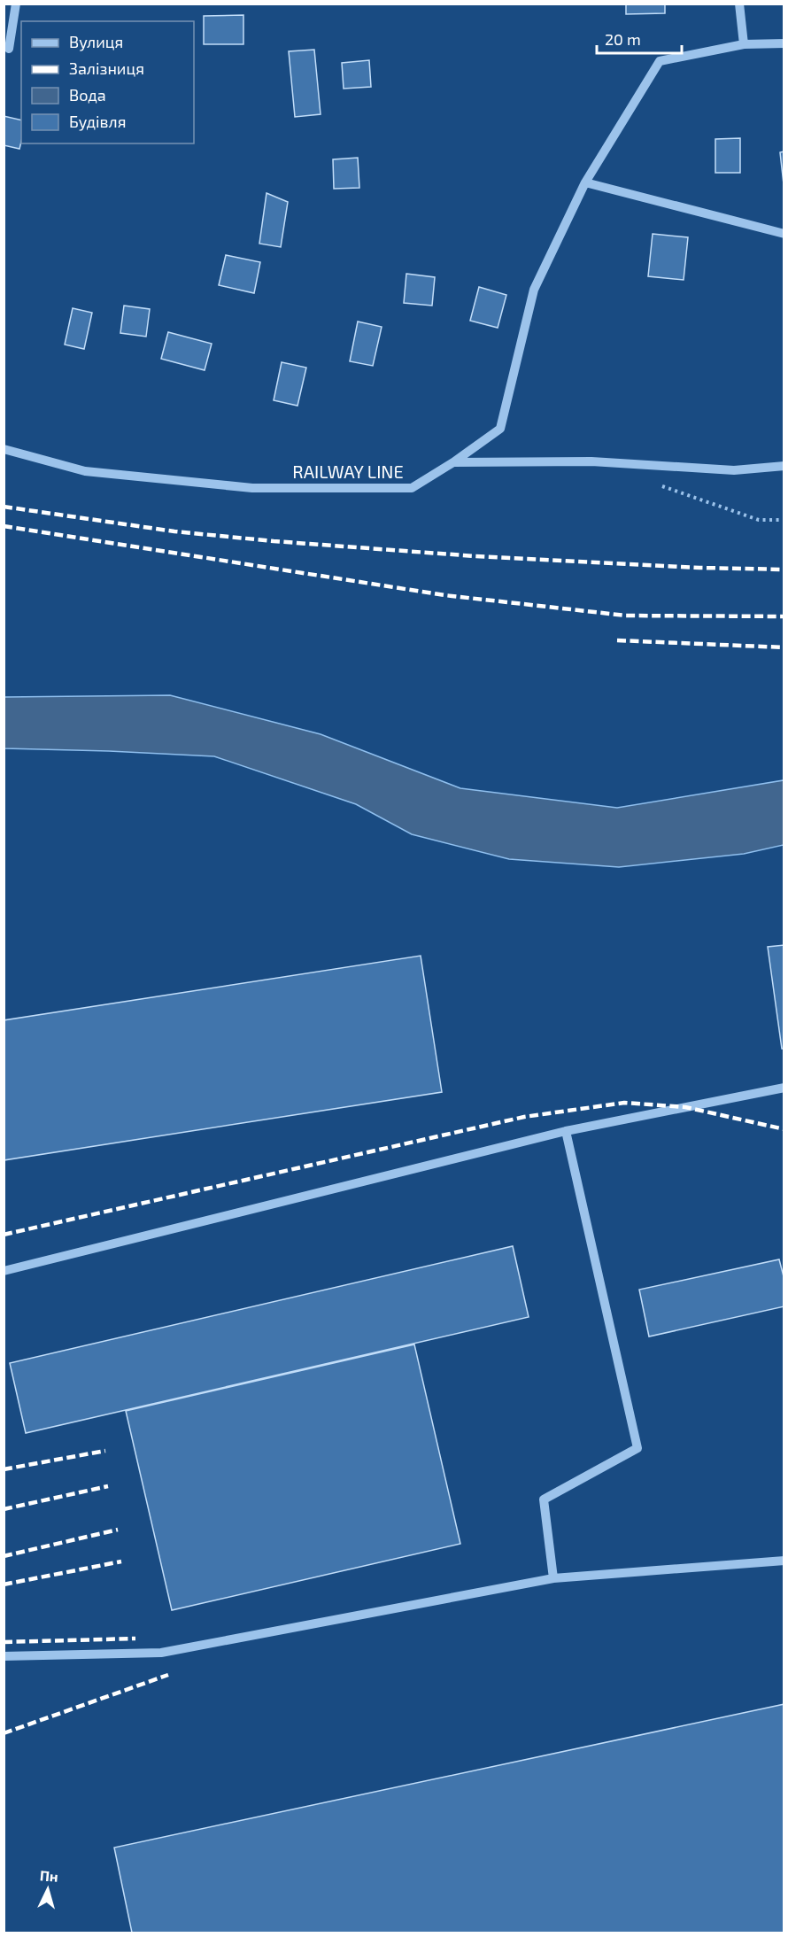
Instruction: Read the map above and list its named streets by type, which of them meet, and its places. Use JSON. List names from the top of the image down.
{
  "streets": {
    "street": ["RAILWAY LINE"]
  },
  "legend": [
    "Вулиця",
    "Залізниця",
    "Вода",
    "Будівля"
  ],
  "scale_bar": "20 m",
  "north": "top"
}
